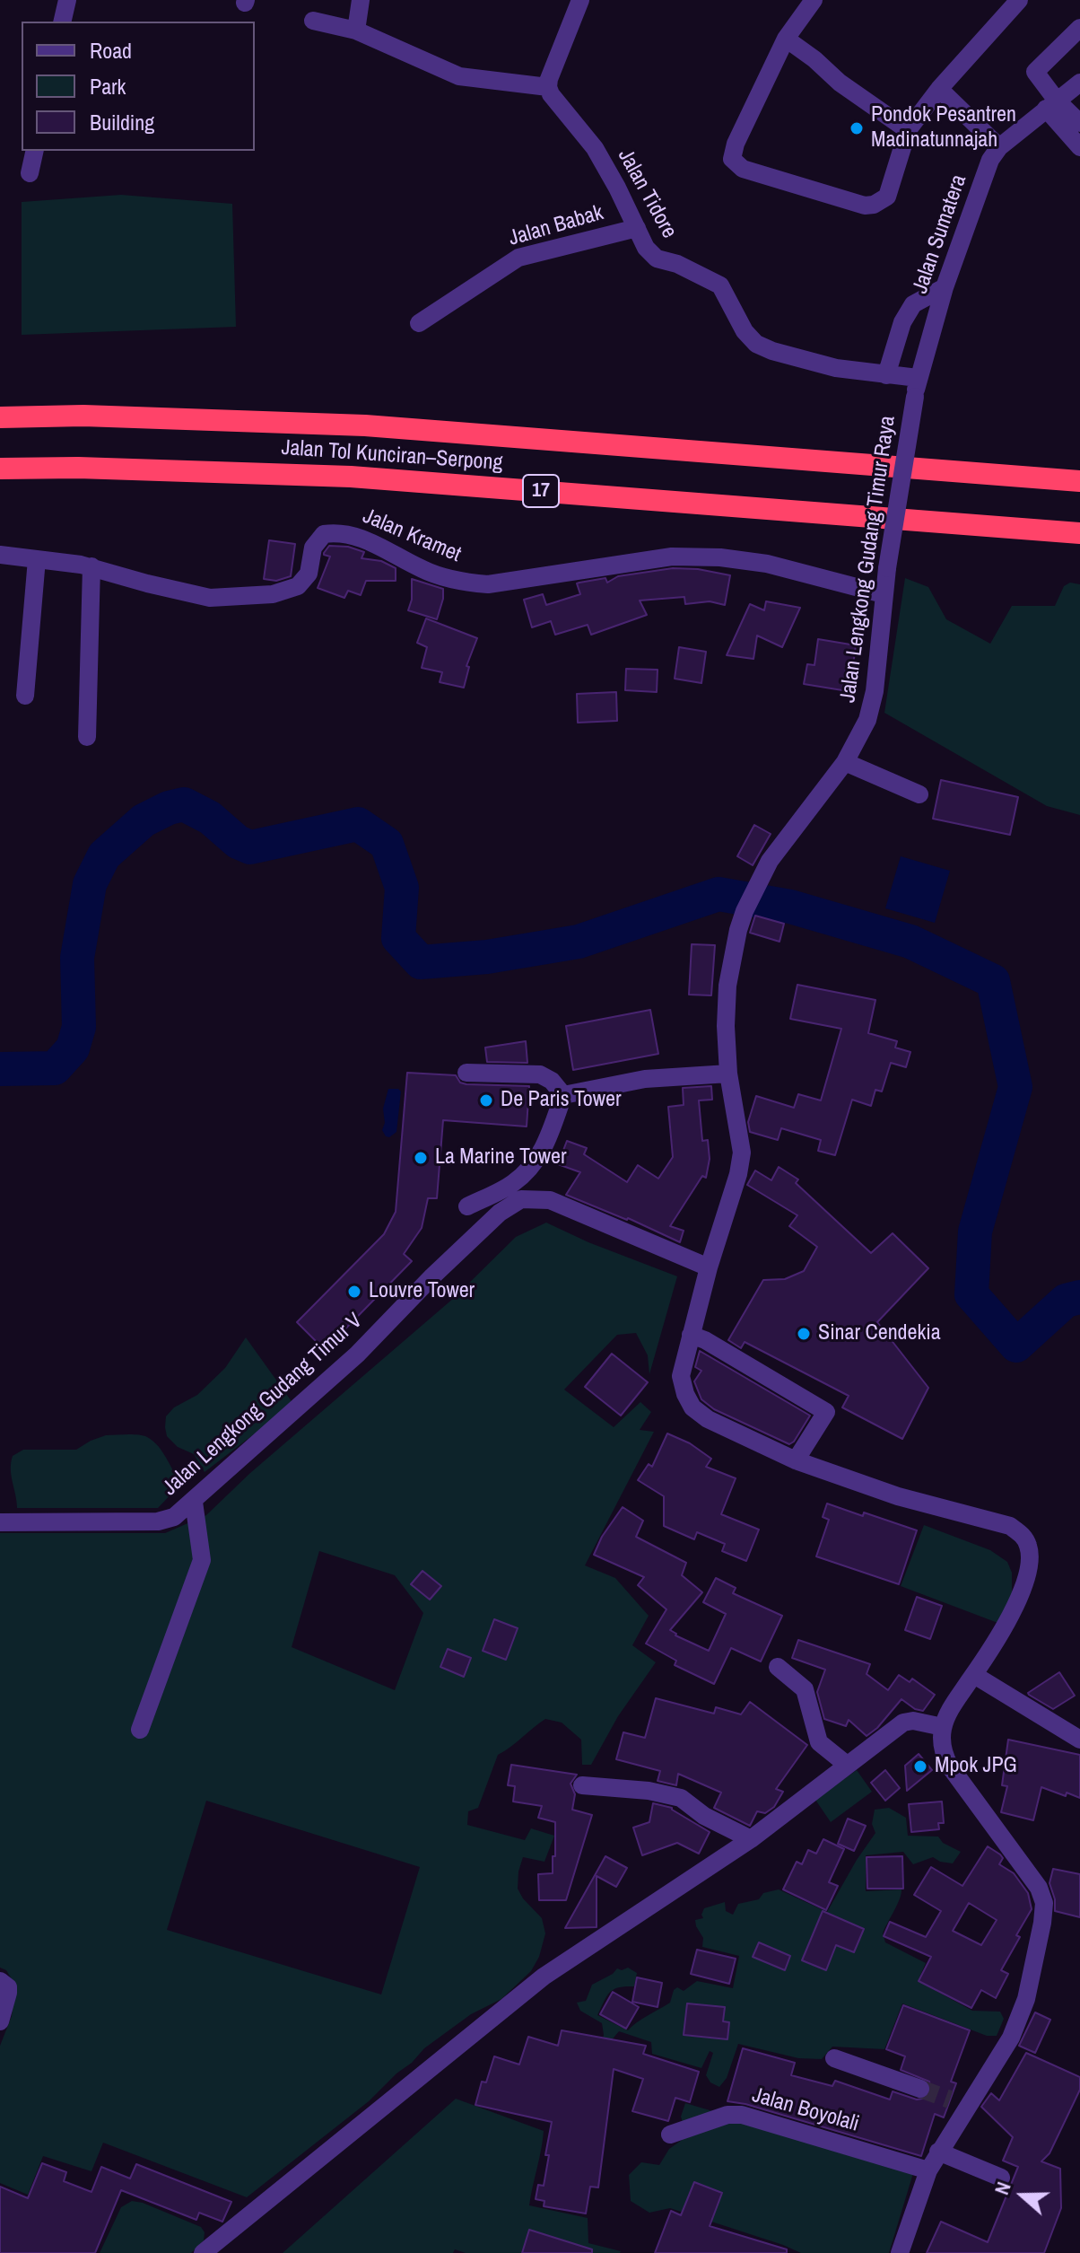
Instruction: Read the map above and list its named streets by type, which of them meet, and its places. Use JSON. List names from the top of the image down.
{
  "streets": {
    "highway": ["Jalan Tol Kunciran–Serpong", "17"],
    "street": [
      "Jalan Tidore",
      "Jalan Babak",
      "Jalan Sumatera",
      "Jalan Kramet",
      "Jalan Lengkong Gudang Timur Raya",
      "Jalan Lengkong Gudang Timur V",
      "Jalan Boyolali"
    ]
  },
  "crossings": [
    ["Jalan Tidore", "Jalan Babak"],
    ["Jalan Tidore", "Jalan Sumatera"],
    ["Jalan Sumatera", "Jalan Lengkong Gudang Timur Raya"],
    ["Jalan Kramet", "Jalan Lengkong Gudang Timur Raya"],
    ["Jalan Lengkong Gudang Timur Raya", "Jalan Lengkong Gudang Timur V"]
  ],
  "places": [
    "Pondok Pesantren Madinatunnajah",
    "De Paris Tower",
    "La Marine Tower",
    "Louvre Tower",
    "Sinar Cendekia",
    "Mpok JPG"
  ],
  "legend": ["Road", "Park", "Building"],
  "north": "left"
}
